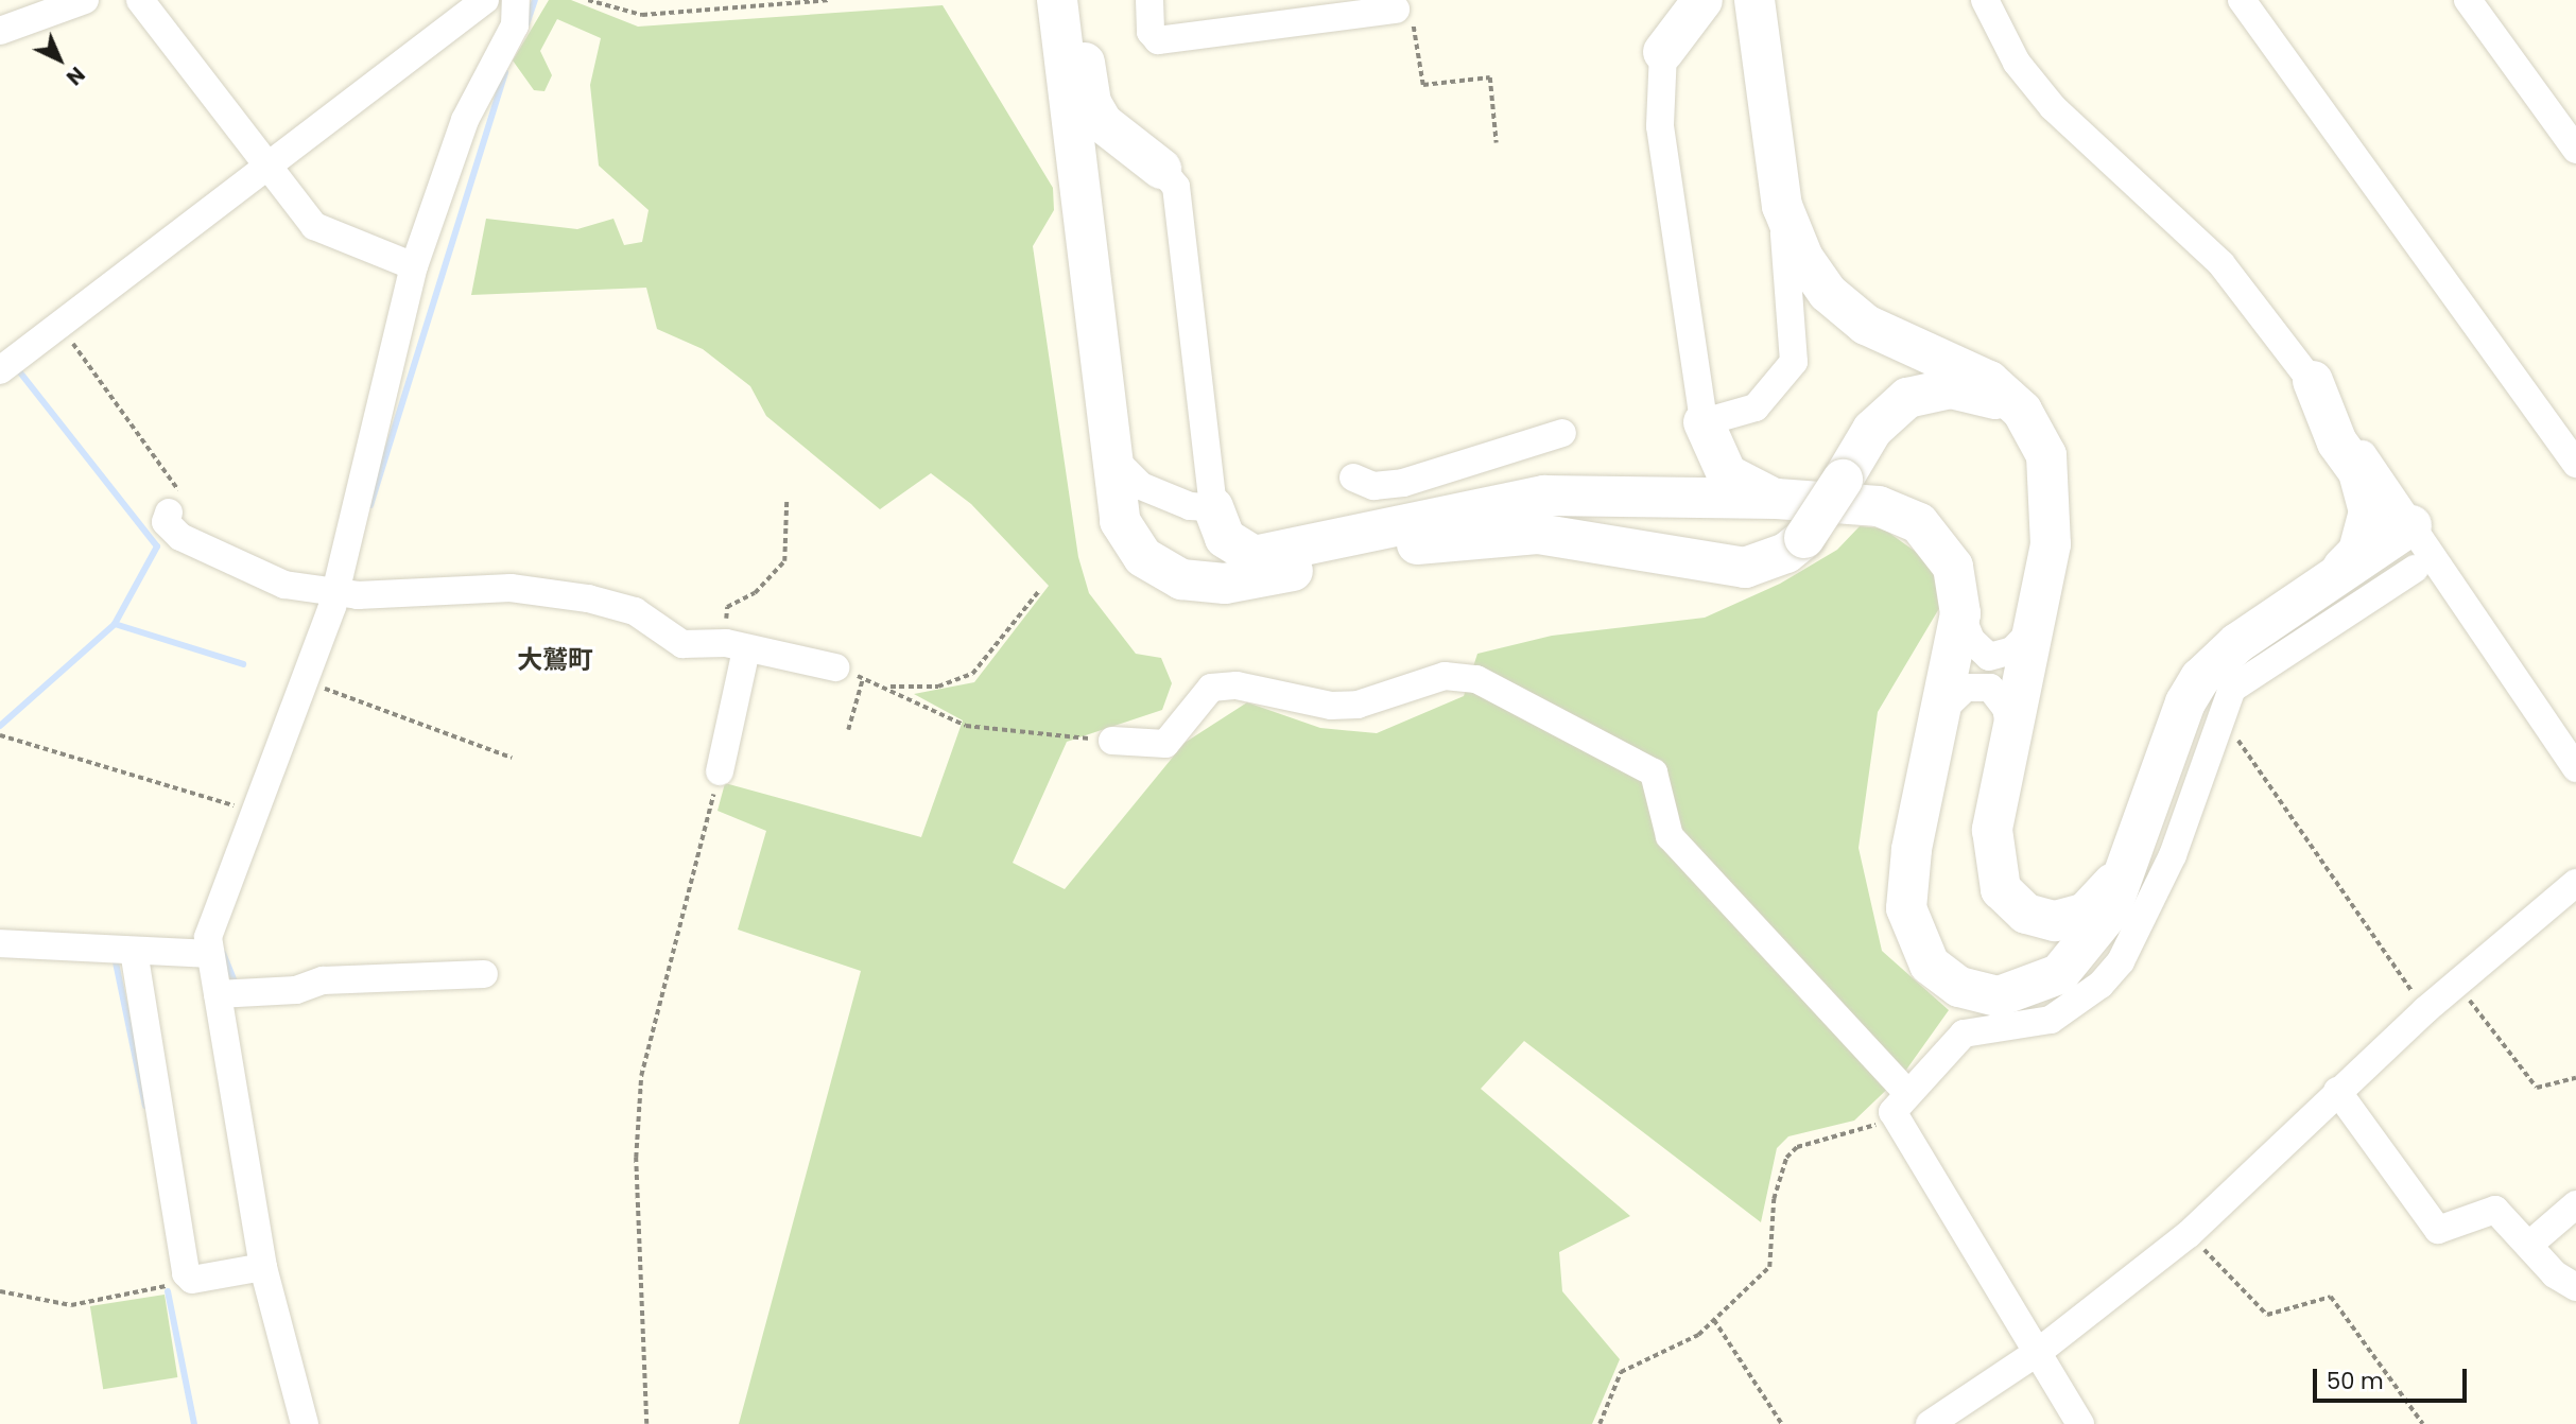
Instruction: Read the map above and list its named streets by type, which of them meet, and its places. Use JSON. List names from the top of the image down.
{
  "districts": ["大鷲町"],
  "scale_bar": "50 m",
  "north": "bottom right"
}
